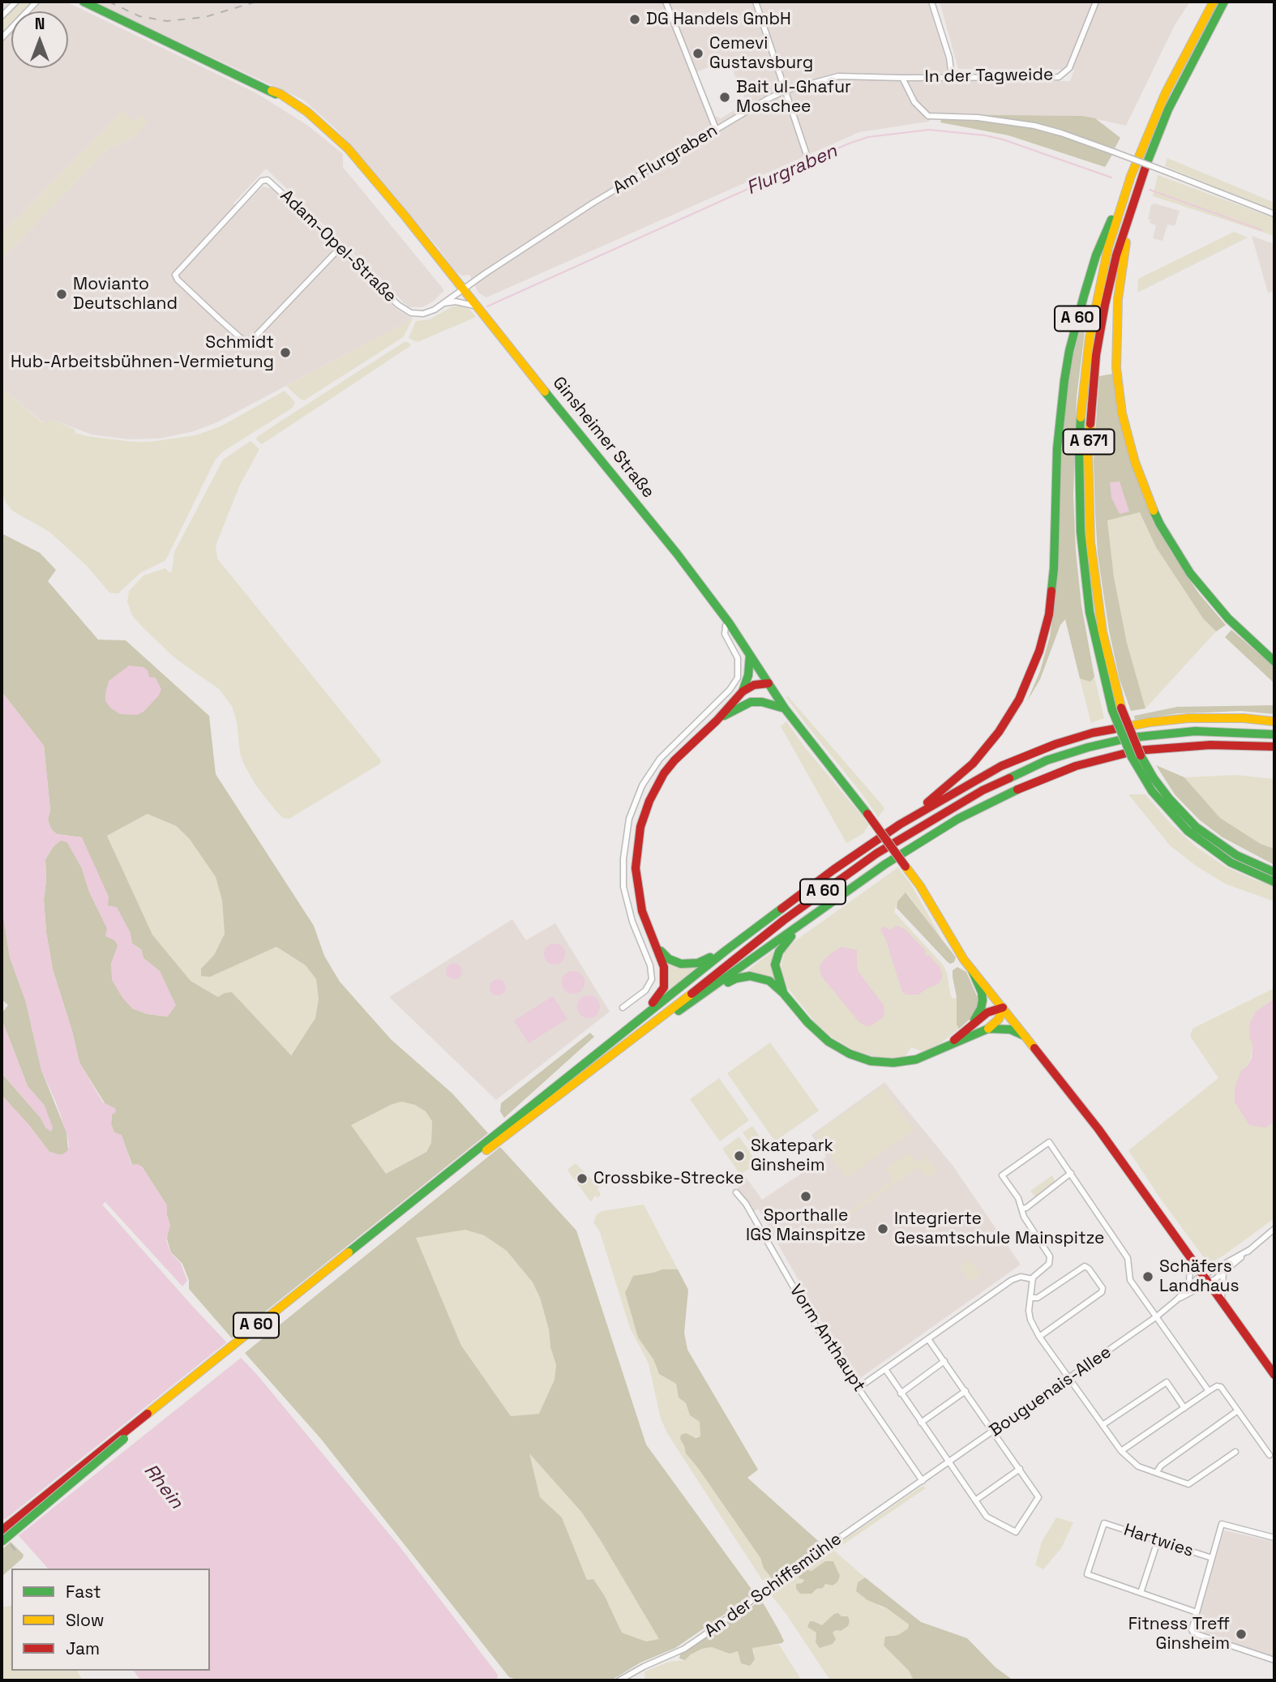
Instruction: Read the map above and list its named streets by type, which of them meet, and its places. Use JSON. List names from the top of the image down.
{
  "streets": {
    "main road": ["A 60", "Ginsheimer Straße", "A 671"],
    "street": [
      "In der Tagweide",
      "Am Flurgraben",
      "Adam-Opel-Straße",
      "Vorm Anthaupt",
      "Bouguenais-Allee",
      "Hartwies",
      "An der Schiffsmühle"
    ]
  },
  "crossings": [
    ["In der Tagweide", "Am Flurgraben"],
    ["Am Flurgraben", "Adam-Opel-Straße"],
    ["Am Flurgraben", "Ginsheimer Straße"],
    ["Adam-Opel-Straße", "Ginsheimer Straße"],
    ["A 60", "A 671"],
    ["Vorm Anthaupt", "Bouguenais-Allee"],
    ["Vorm Anthaupt", "An der Schiffsmühle"],
    ["Bouguenais-Allee", "An der Schiffsmühle"]
  ],
  "water": ["Flurgraben", "Rhein"],
  "places": [
    "DG Handels GmbH",
    "Cemevi Gustavsburg",
    "Bait ul-Ghafur Moschee",
    "Movianto Deutschland",
    "Schmidt Hub-Arbeitsbühnen-Vermietung",
    "Skatepark Ginsheim",
    "Crossbike-Strecke",
    "Sporthalle IGS Mainspitze",
    "Integrierte Gesamtschule Mainspitze",
    "Schäfers Landhaus",
    "Fitness Treff Ginsheim"
  ],
  "legend": ["Fast", "Slow", "Jam"],
  "north": "top"
}
